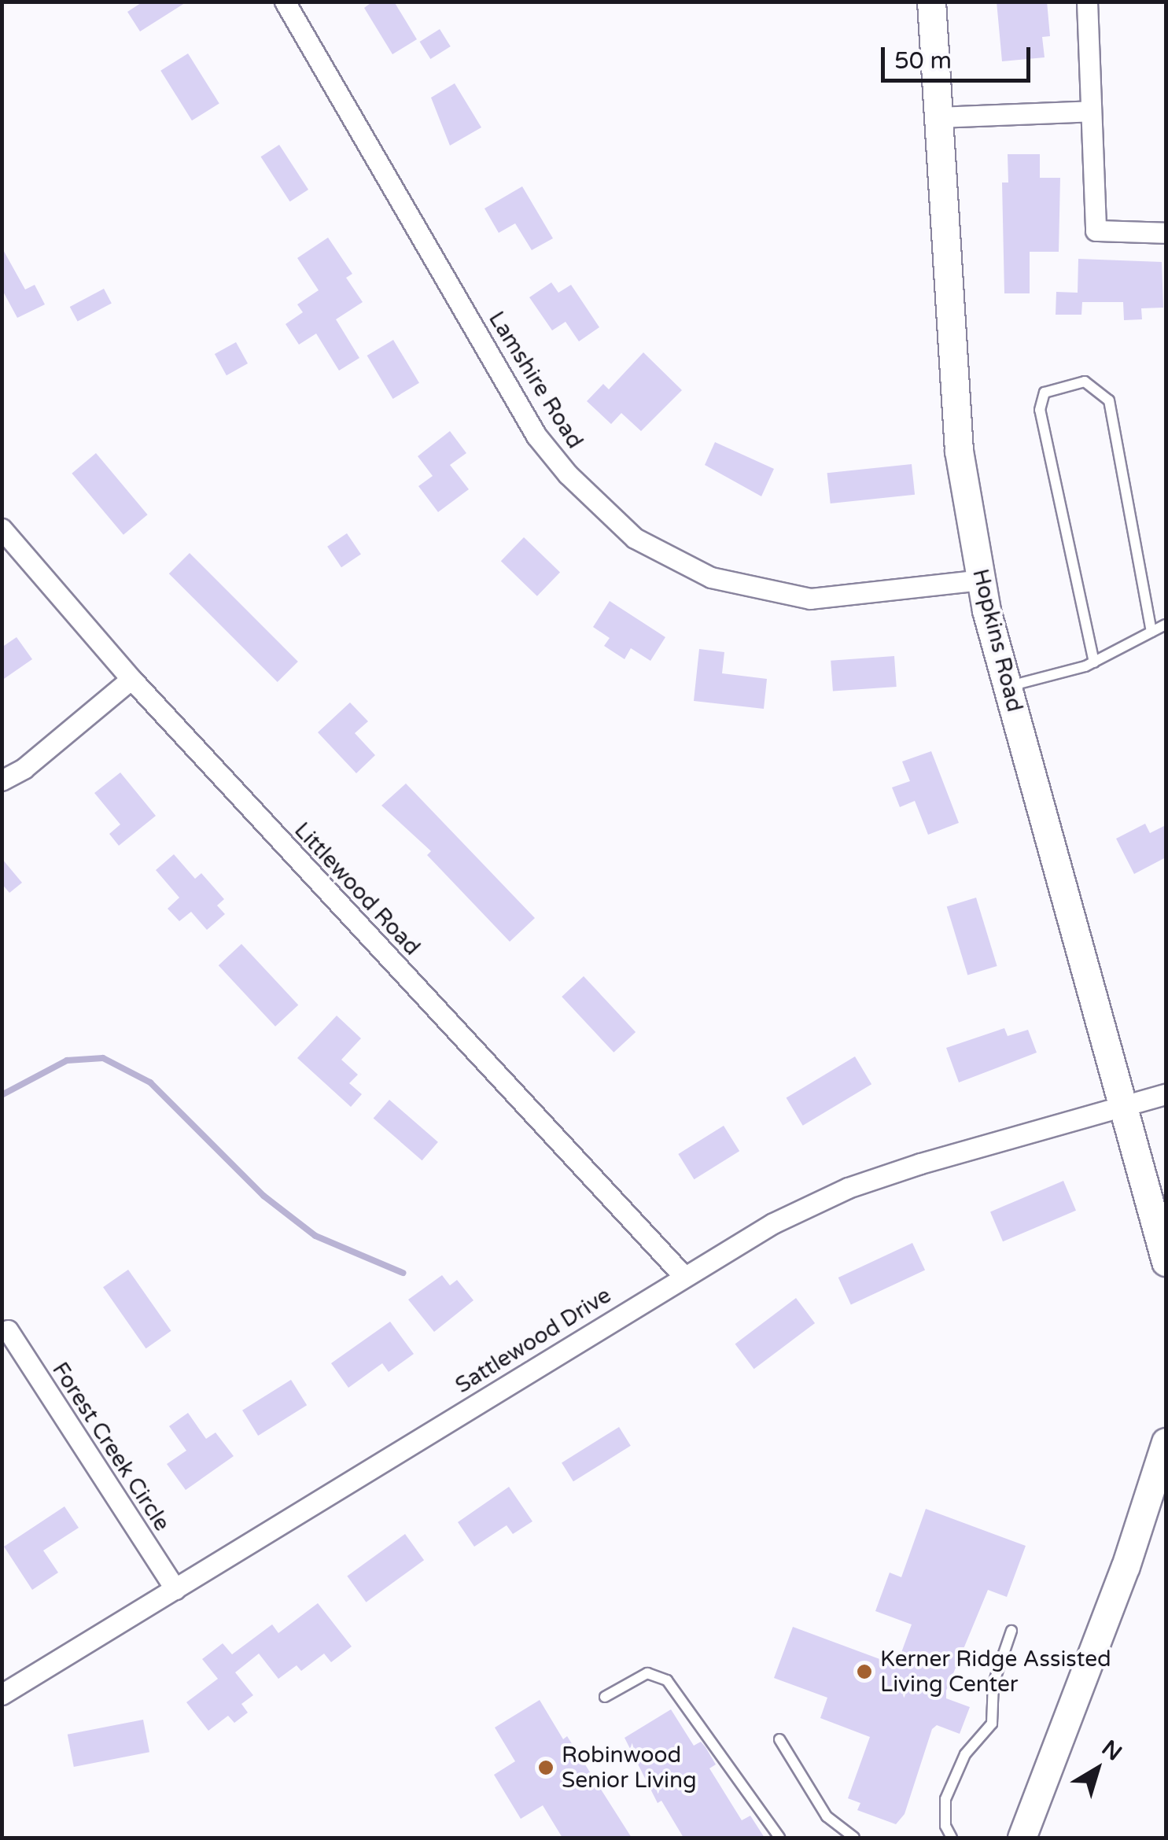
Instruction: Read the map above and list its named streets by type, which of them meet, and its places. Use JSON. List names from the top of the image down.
{
  "streets": {
    "main road": ["Hopkins Road"],
    "street": [
      "Lamshire Road",
      "Littlewood Road",
      "Sattlewood Drive",
      "Forest Creek Circle"
    ]
  },
  "crossings": [
    ["Lamshire Road", "Hopkins Road"],
    ["Hopkins Road", "Sattlewood Drive"],
    ["Littlewood Road", "Sattlewood Drive"],
    ["Sattlewood Drive", "Forest Creek Circle"]
  ],
  "places": ["Kerner Ridge Assisted Living Center", "Robinwood Senior Living"],
  "scale_bar": "50 m",
  "north": "top right"
}
